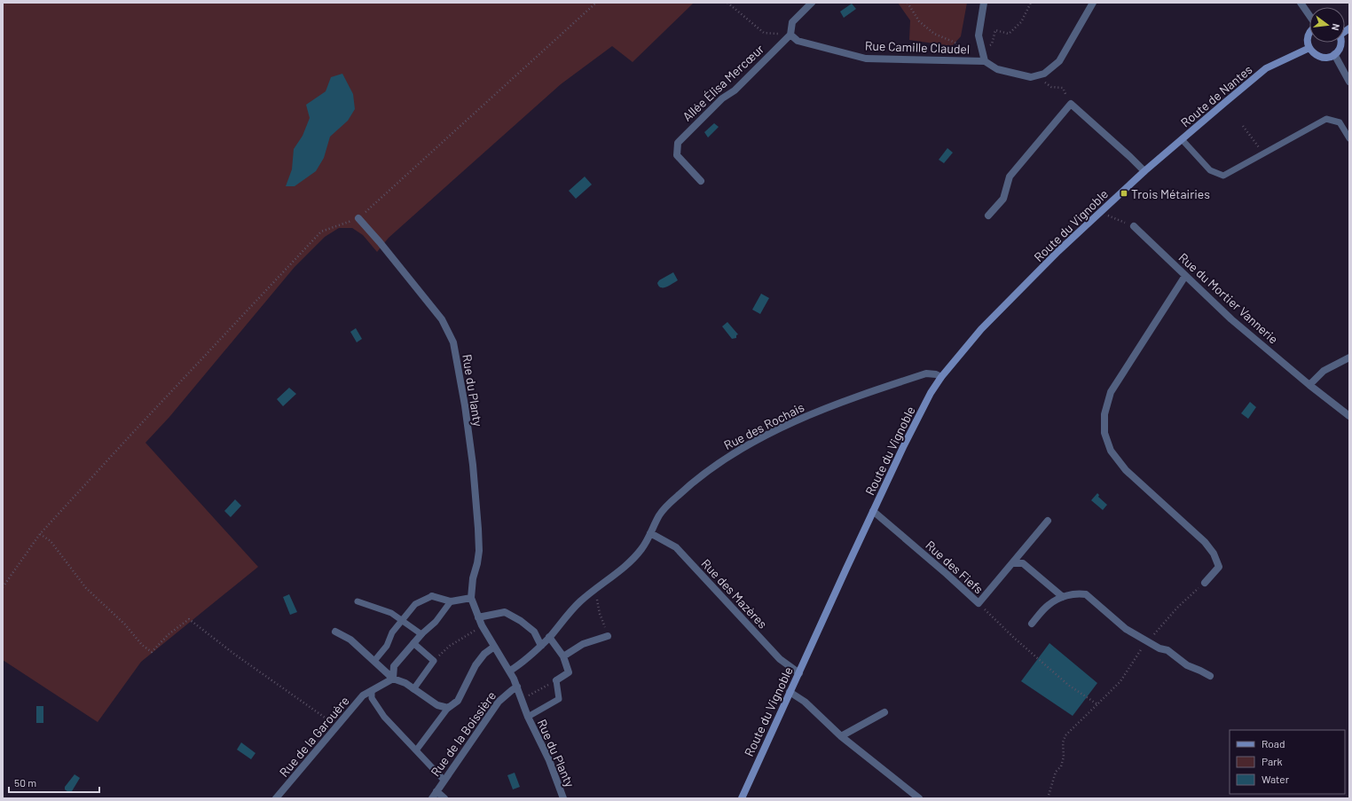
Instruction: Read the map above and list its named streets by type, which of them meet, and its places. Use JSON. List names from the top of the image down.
{
  "streets": {
    "street": [
      "Rue Camille Claudel",
      "Allée Élisa Mercœur",
      "Route de Nantes",
      "Route du Vignoble",
      "Rue du Mortier Vannerie",
      "Rue du Planty",
      "Rue des Rochais",
      "Rue des Fiefs",
      "Rue des Mazères",
      "Rue de la Boissière",
      "Rue de la Garouère"
    ]
  },
  "crossings": [
    ["Rue Camille Claudel", "Allée Élisa Mercœur"],
    ["Route de Nantes", "Route du Vignoble"],
    ["Route du Vignoble", "Rue des Rochais"],
    ["Route du Vignoble", "Rue des Fiefs"],
    ["Route du Vignoble", "Rue des Mazères"],
    ["Rue du Planty", "Rue de la Boissière"],
    ["Rue des Rochais", "Rue des Mazères"]
  ],
  "places": {
    "transit": ["Trois Métairies"]
  },
  "legend": ["Road", "Park", "Water"],
  "scale_bar": "50 m",
  "north": "right"
}
